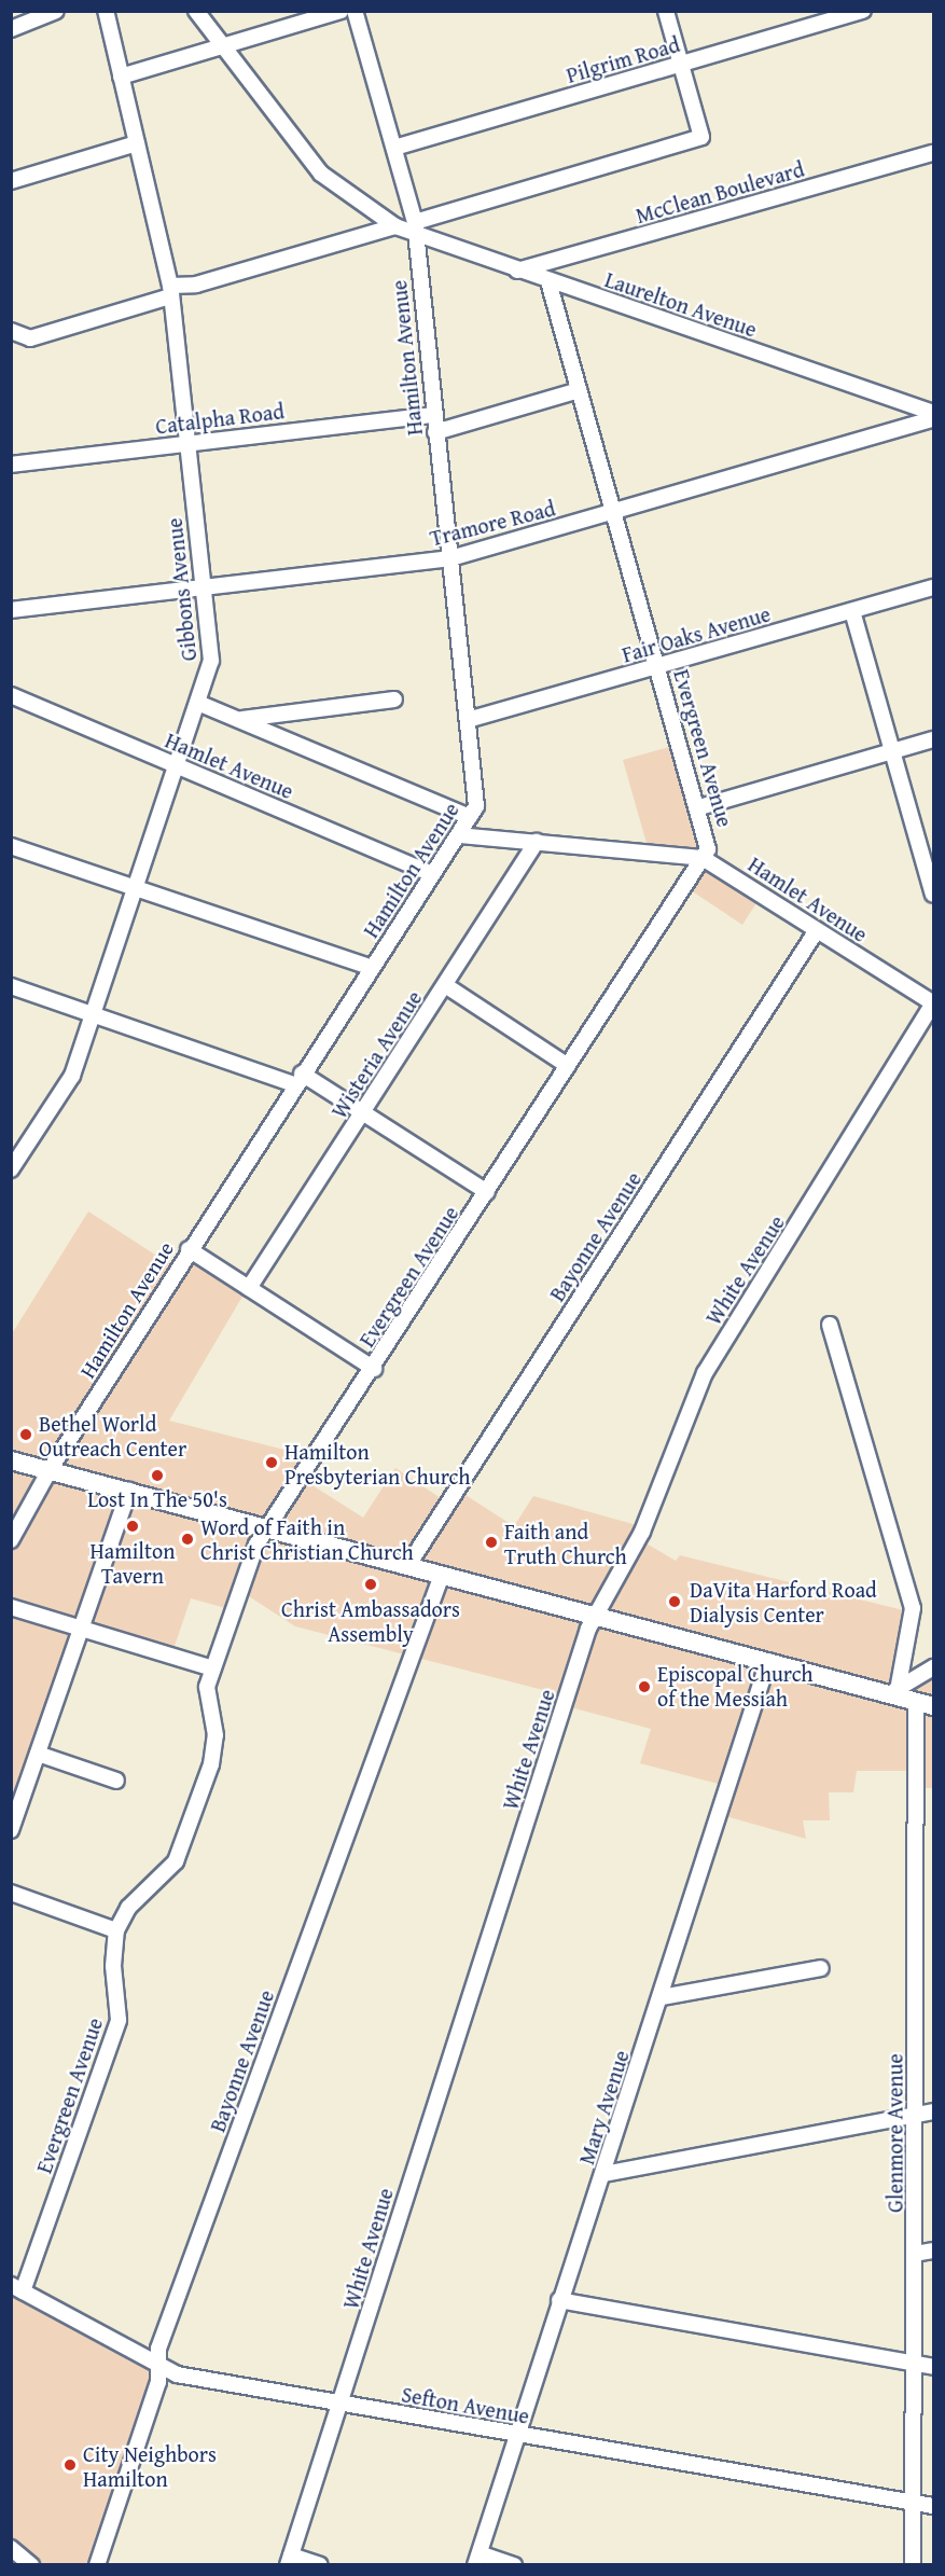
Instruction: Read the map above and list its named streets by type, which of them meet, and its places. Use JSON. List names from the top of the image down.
{
  "streets": {
    "street": [
      "Pilgrim Road",
      "McClean Boulevard",
      "Laurelton Avenue",
      "Hamilton Avenue",
      "Catalpha Road",
      "Tramore Road",
      "Gibbons Avenue",
      "Fair Oaks Avenue",
      "Evergreen Avenue",
      "Hamlet Avenue",
      "Wisteria Avenue",
      "Bayonne Avenue",
      "White Avenue",
      "Mary Avenue",
      "Glenmore Avenue",
      "Sefton Avenue"
    ]
  },
  "crossings": [
    ["Pilgrim Road", "Hamilton Avenue"],
    ["McClean Boulevard", "Laurelton Avenue"],
    ["Laurelton Avenue", "Hamilton Avenue"],
    ["Laurelton Avenue", "Evergreen Avenue"],
    ["Hamilton Avenue", "Catalpha Road"],
    ["Hamilton Avenue", "Tramore Road"],
    ["Hamilton Avenue", "Fair Oaks Avenue"],
    ["Hamilton Avenue", "Hamlet Avenue"],
    ["Catalpha Road", "Gibbons Avenue"],
    ["Tramore Road", "Gibbons Avenue"],
    ["Tramore Road", "Evergreen Avenue"],
    ["Gibbons Avenue", "Hamlet Avenue"],
    ["Fair Oaks Avenue", "Evergreen Avenue"],
    ["Evergreen Avenue", "Hamlet Avenue"],
    ["Evergreen Avenue", "Sefton Avenue"],
    ["Hamlet Avenue", "Wisteria Avenue"],
    ["Hamlet Avenue", "Bayonne Avenue"],
    ["Hamlet Avenue", "White Avenue"],
    ["Bayonne Avenue", "Sefton Avenue"],
    ["White Avenue", "Sefton Avenue"],
    ["Mary Avenue", "Sefton Avenue"],
    ["Glenmore Avenue", "Sefton Avenue"]
  ],
  "places": [
    "Bethel World Outreach Center",
    "Hamilton Presbyterian Church",
    "Lost In The 50's",
    "Hamilton Tavern",
    "Word of Faith in Christ Christian Church",
    "Faith and Truth Church",
    "Christ Ambassadors Assembly",
    "DaVita Harford Road Dialysis Center",
    "Episcopal Church of the Messiah",
    "City Neighbors Hamilton"
  ]
}
